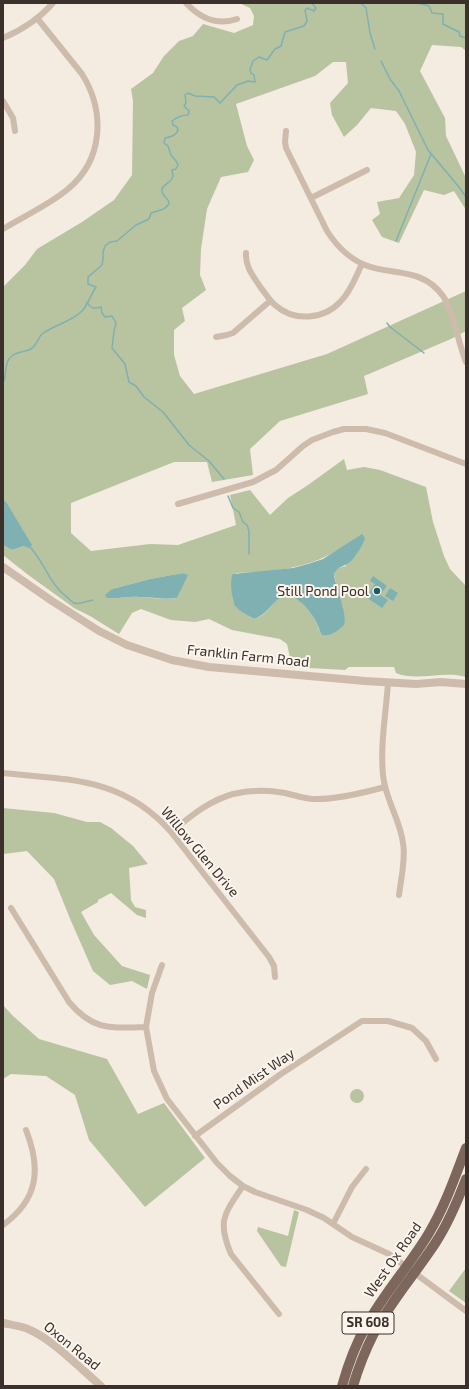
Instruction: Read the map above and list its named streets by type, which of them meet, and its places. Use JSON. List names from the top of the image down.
{
  "streets": {
    "main road": ["West Ox Road", "SR 608"],
    "street": [
      "Franklin Farm Road",
      "Willow Glen Drive",
      "Pond Mist Way",
      "Oxon Road"
    ]
  },
  "places": ["Still Pond Pool"]
}
